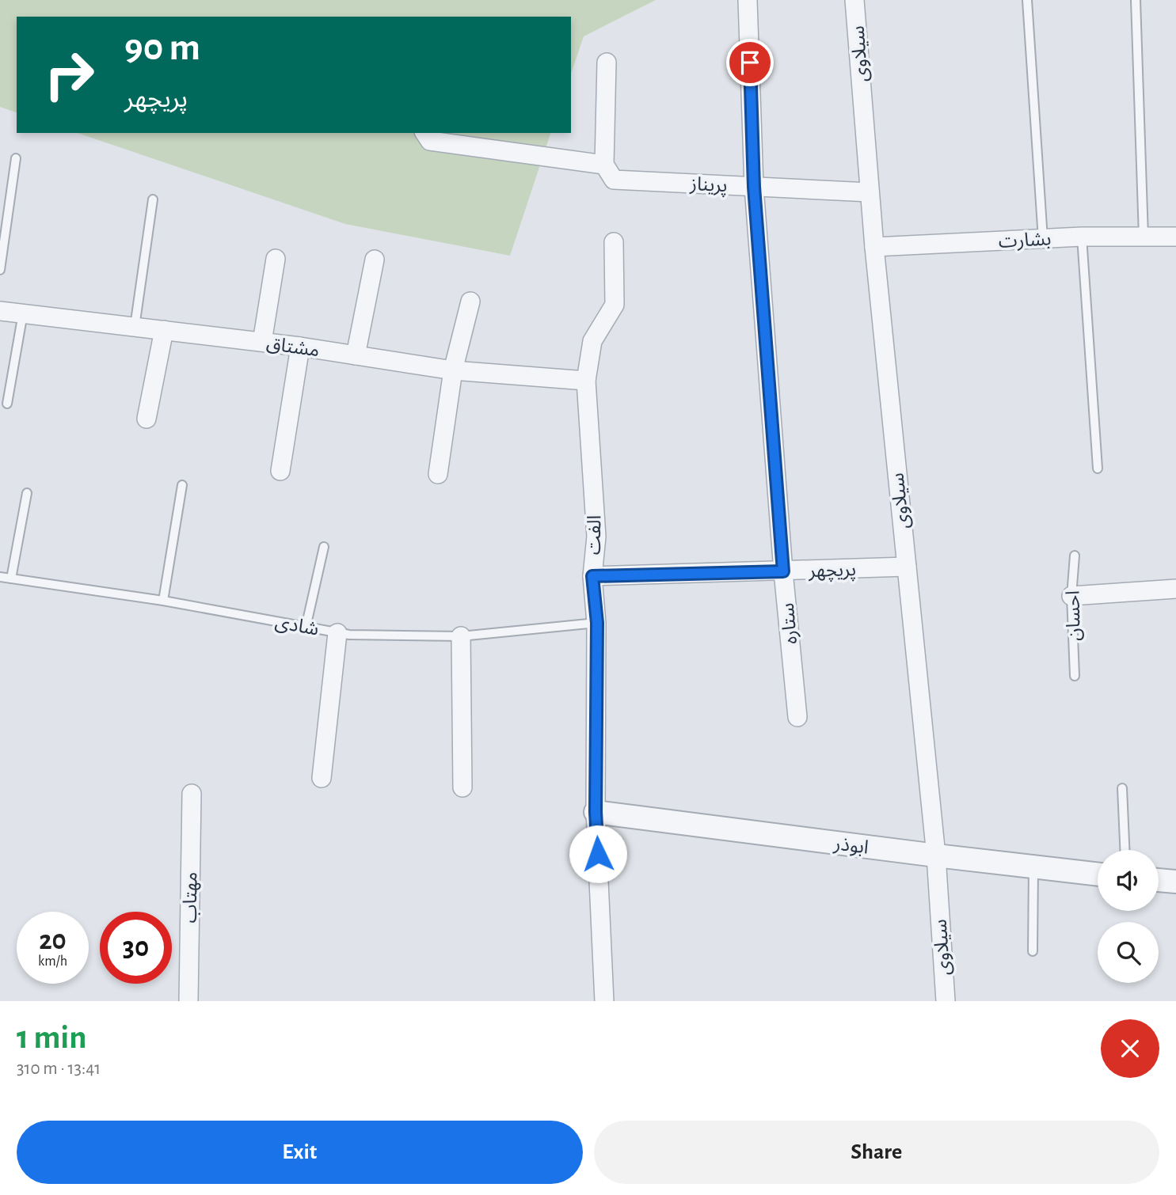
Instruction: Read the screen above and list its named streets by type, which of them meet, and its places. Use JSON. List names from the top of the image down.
{
  "streets": {
    "street": [
      "سیلاوی",
      "پریناز",
      "بشارت",
      "مشتاق",
      "الفت",
      "پریچهر",
      "ستاره",
      "ابوذر",
      "مهتاب"
    ],
    "lane": ["احسان", "شادی"]
  },
  "crossings": [
    ["سیلاوی", "پریناز"],
    ["سیلاوی", "بشارت"],
    ["سیلاوی", "پریچهر"],
    ["سیلاوی", "ابوذر"],
    ["پریناز", "ستاره"],
    ["مشتاق", "الفت"],
    ["الفت", "پریچهر"],
    ["الفت", "شادی"],
    ["الفت", "ابوذر"],
    ["پریچهر", "ستاره"]
  ],
  "page": {
    "turn": ["90 m", "پریچهر"],
    "speed": "20 km/h",
    "limit": "30",
    "heading": ["1 min", "310 m · 13:41"],
    "buttons": ["Exit", "Share"]
  }
}
